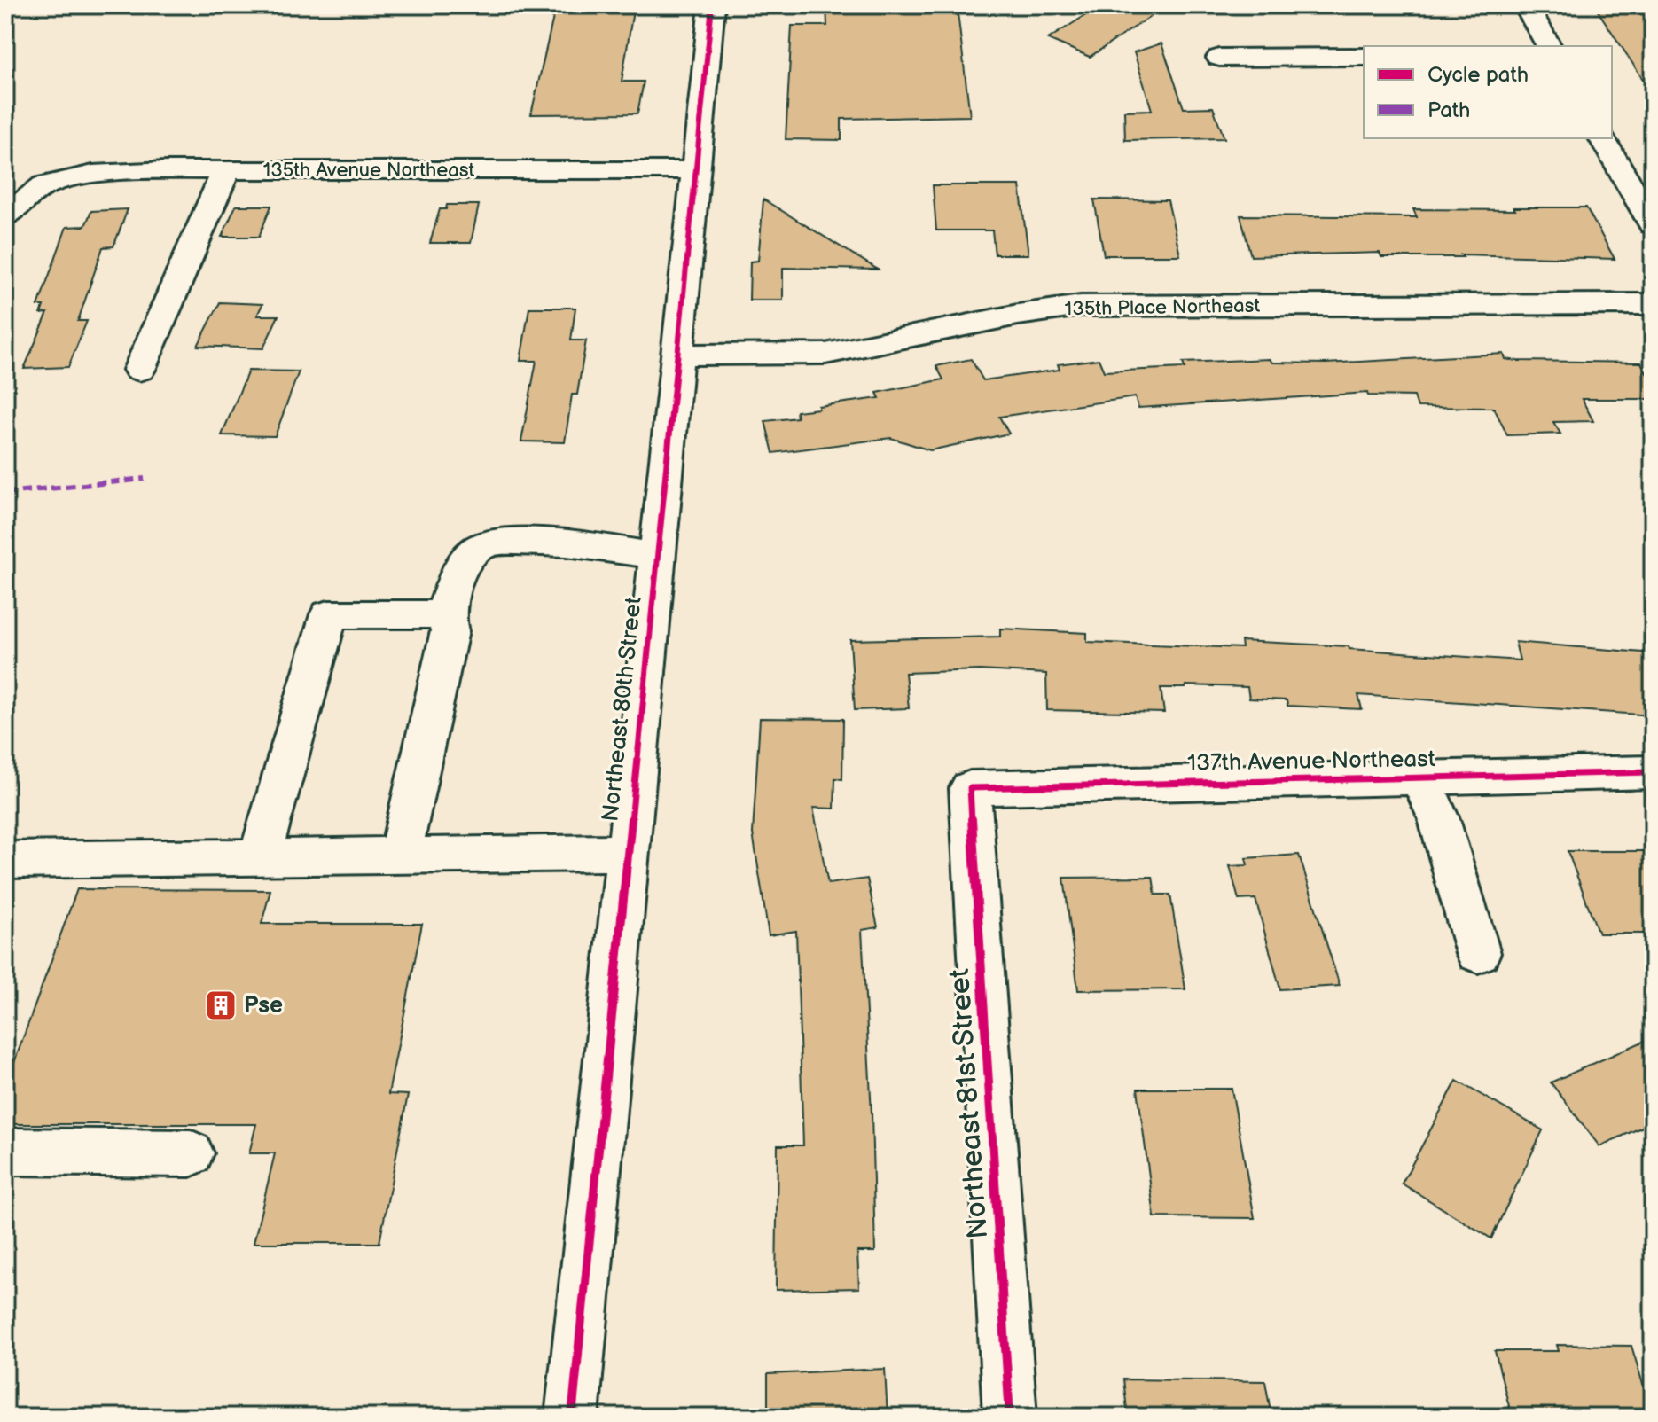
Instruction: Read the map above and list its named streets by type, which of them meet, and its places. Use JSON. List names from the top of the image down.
{
  "streets": {
    "street": [
      "135th Avenue Northeast",
      "135th Place Northeast",
      "Northeast 80th Street",
      "137th Avenue Northeast",
      "Northeast 81st Street"
    ]
  },
  "crossings": [
    ["135th Avenue Northeast", "Northeast 80th Street"],
    ["135th Place Northeast", "Northeast 80th Street"],
    ["137th Avenue Northeast", "Northeast 81st Street"]
  ],
  "places": {
    "building": ["Pse"]
  },
  "legend": ["Cycle path", "Path"]
}
